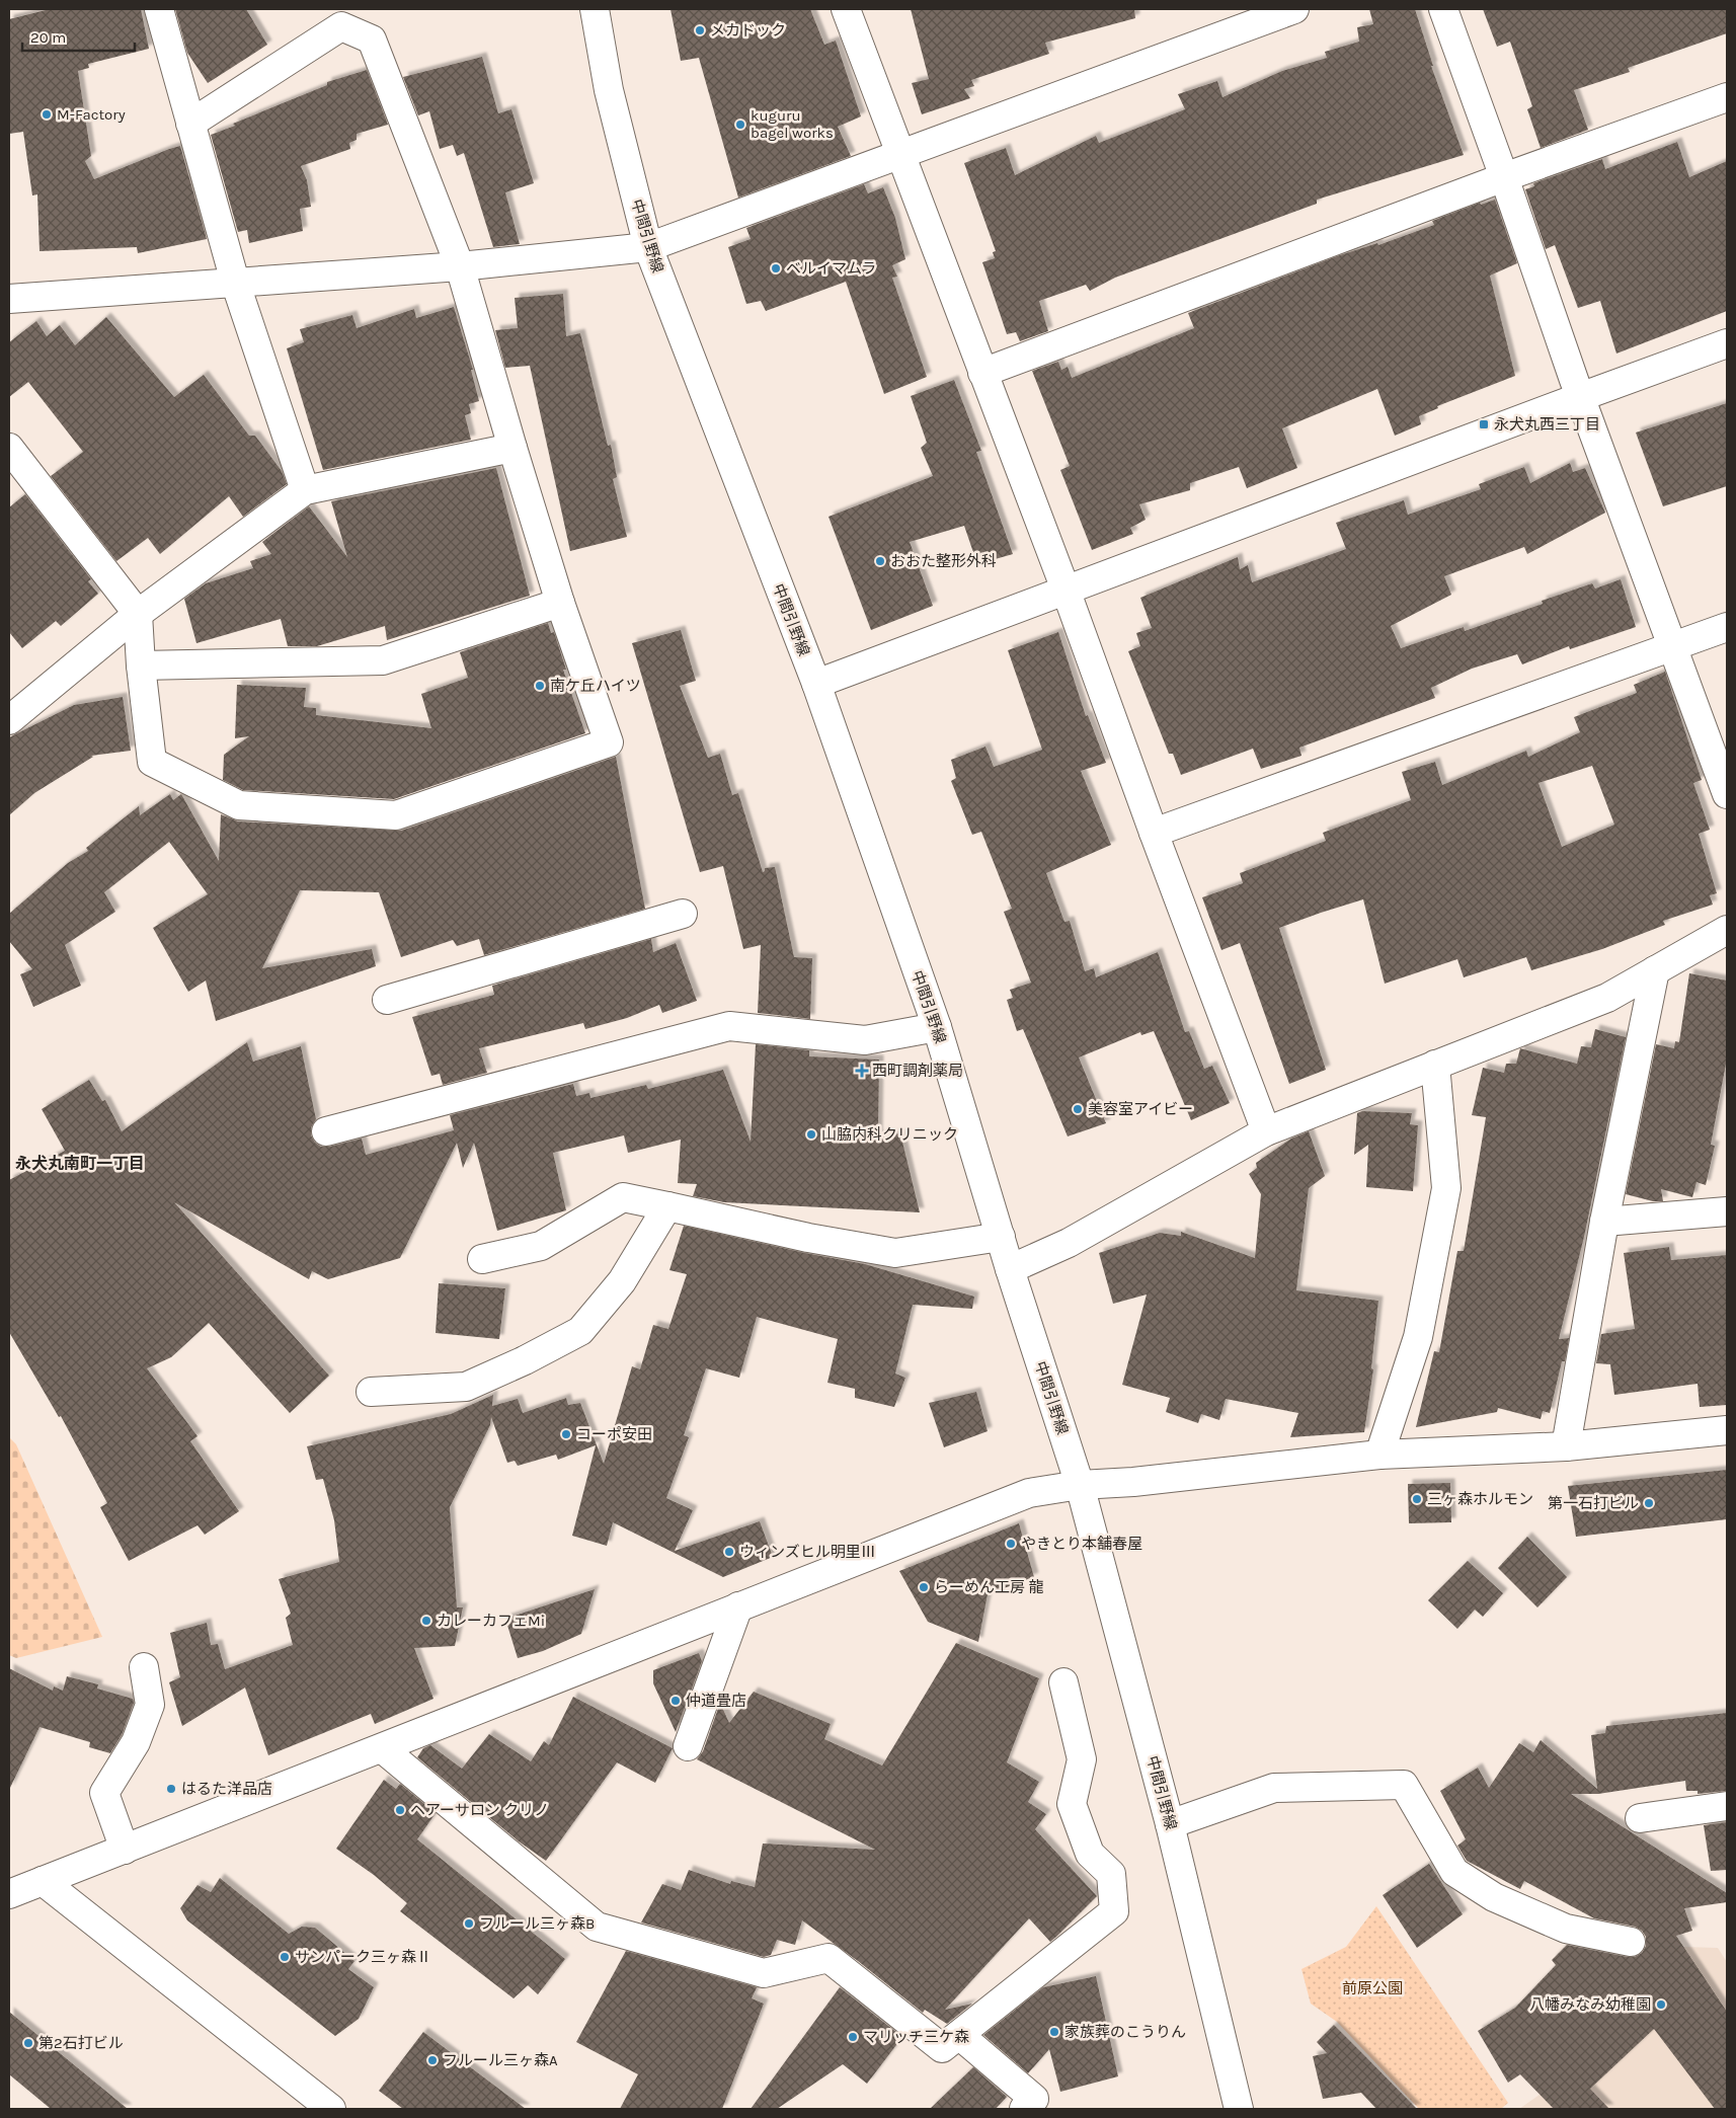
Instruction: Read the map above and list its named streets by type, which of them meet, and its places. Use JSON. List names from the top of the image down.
{
  "streets": {
    "street": ["中間引野線"]
  },
  "districts": ["永犬丸南町一丁目"],
  "parks": ["前原公園"],
  "places": {
    "other": [
      "メカドック",
      "M-Factory",
      "kuguru bagel works",
      "ベルイマムラ",
      "おおた整形外科",
      "南ケ丘ハイツ",
      "美容室アイビー",
      "山脇内科クリニック",
      "コーポ安田",
      "三ヶ森ホルモン",
      "第一石打ビル",
      "やきとり本舗春屋",
      "ウィンズヒル明里Ⅲ",
      "らーめん工房 龍",
      "カレーカフェMi",
      "仲道畳店",
      "はるた洋品店",
      "ヘアーサロン クリノ",
      "フルール三ヶ森B",
      "サンパーク三ヶ森Ⅱ",
      "八幡みなみ幼稚園",
      "家族葬のこうりん",
      "マリッチ三ケ森",
      "第2石打ビル",
      "フルール三ヶ森A"
    ],
    "transit": ["永犬丸西三丁目"],
    "health": ["西町調剤薬局"]
  },
  "scale_bar": "20 m"
}
